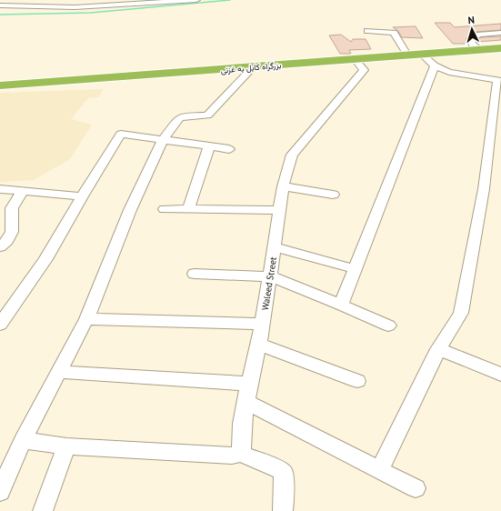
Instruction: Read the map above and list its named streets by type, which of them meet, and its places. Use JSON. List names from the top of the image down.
{
  "streets": {
    "highway": ["بزرگراه کابل به غزنی"],
    "street": ["Waleed Street"]
  },
  "crossings": [
    ["بزرگراه کابل به غزنی", "Waleed Street"]
  ],
  "north": "top"
}
